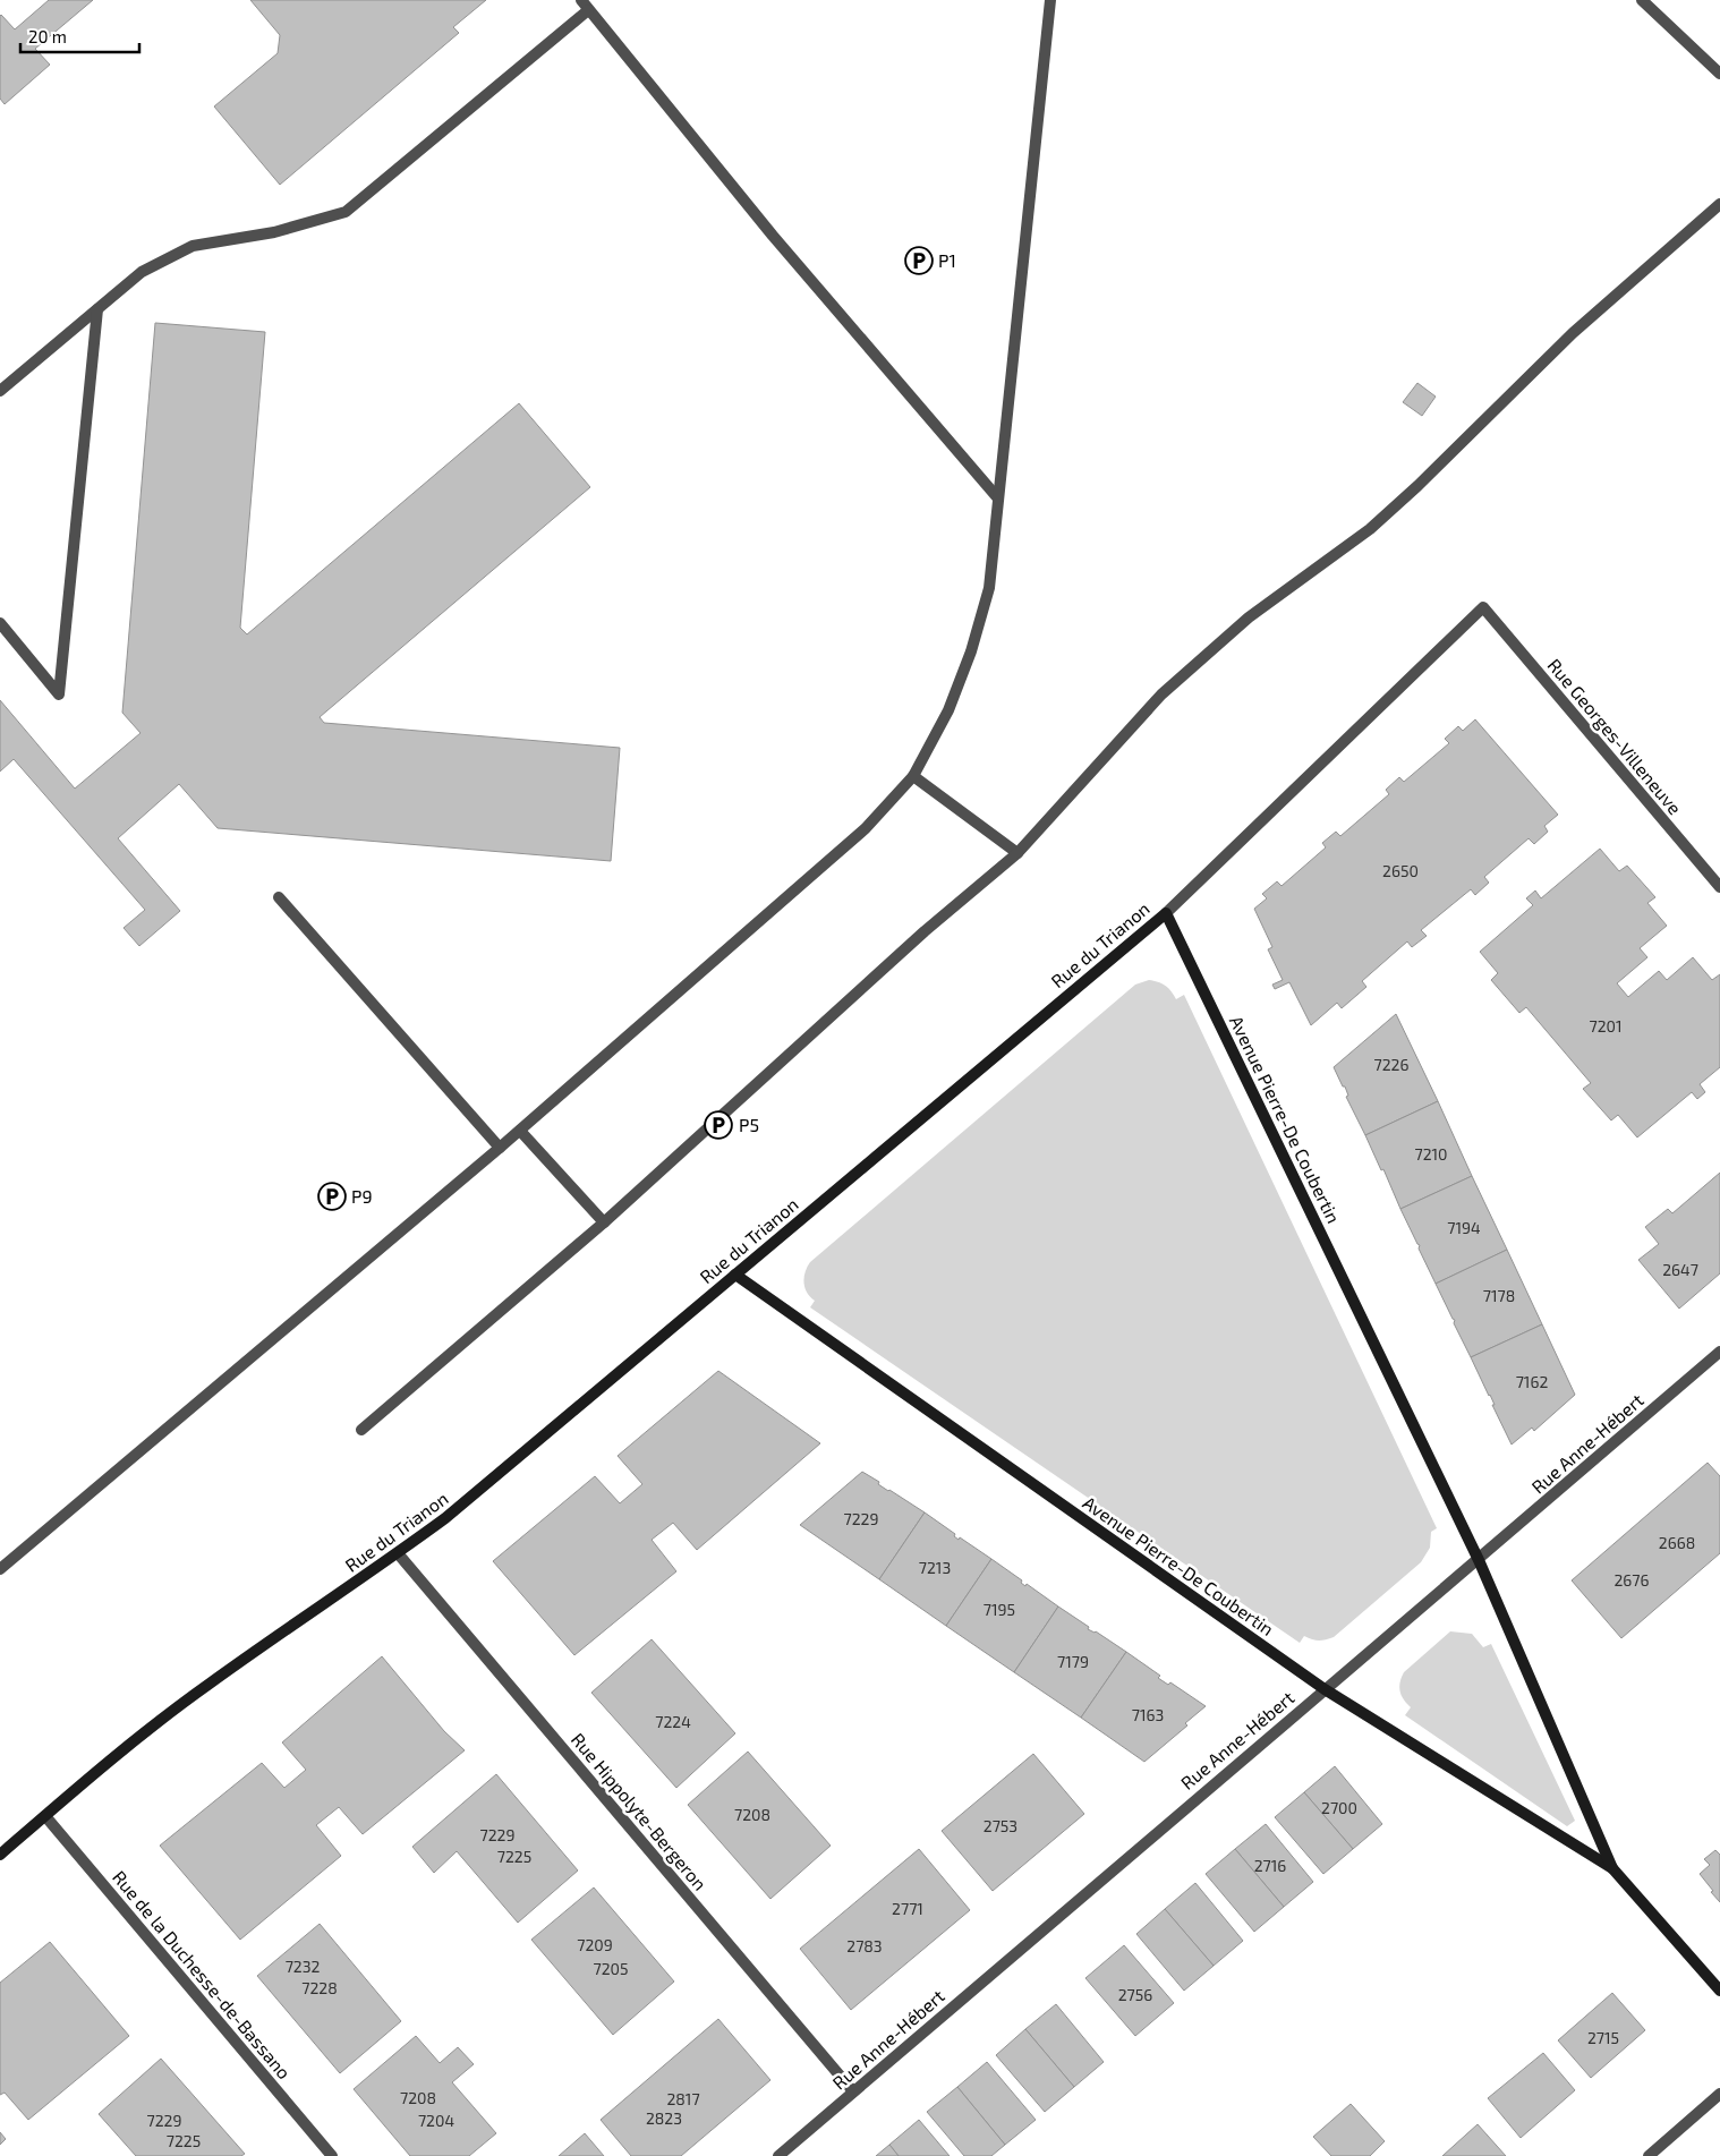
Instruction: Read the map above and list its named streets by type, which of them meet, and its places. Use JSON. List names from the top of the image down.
{
  "streets": {
    "street": [
      "Rue Georges-Villeneuve",
      "Rue du Trianon",
      "Avenue Pierre-De Coubertin",
      "Rue Anne-Hébert",
      "Rue Hippolyte-Bergeron",
      "Rue de la Duchesse-de-Bassano"
    ]
  },
  "crossings": [
    ["Rue Georges-Villeneuve", "Rue du Trianon"],
    ["Rue du Trianon", "Avenue Pierre-De Coubertin"],
    ["Rue du Trianon", "Rue Hippolyte-Bergeron"],
    ["Rue du Trianon", "Rue de la Duchesse-de-Bassano"],
    ["Avenue Pierre-De Coubertin", "Rue Anne-Hébert"],
    ["Rue Anne-Hébert", "Rue Hippolyte-Bergeron"]
  ],
  "places": {
    "parking": ["P1", "P5", "P9"]
  },
  "house_numbers": [
    "2650",
    "7201",
    "7226",
    "7210",
    "7194",
    "2647",
    "7178",
    "7162",
    "7229",
    "2668",
    "7213",
    "2676",
    "7195",
    "7179",
    "7163",
    "7224",
    "2700",
    "7208",
    "2753",
    "7229",
    "7225",
    "2716",
    "2771",
    "7209",
    "2783",
    "7232",
    "7205",
    "7228",
    "2756",
    "2715",
    "7208",
    "2817",
    "2823",
    "7229",
    "7204",
    "7225"
  ],
  "scale_bar": "20 m"
}
